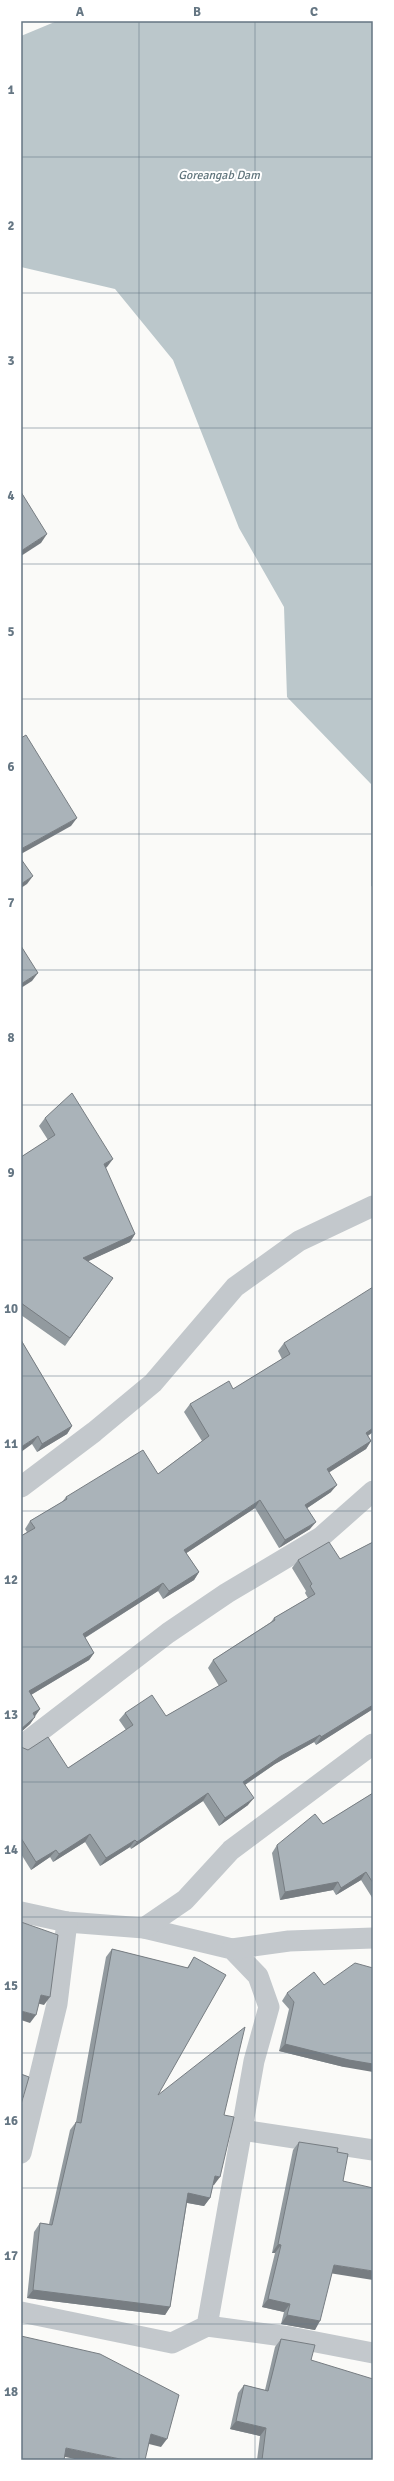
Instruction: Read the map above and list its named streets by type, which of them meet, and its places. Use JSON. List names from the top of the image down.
{
  "water": ["Goreangab Dam"],
  "grid": {
    "columns": ["A", "B", "C"],
    "rows": [
      "1",
      "2",
      "3",
      "4",
      "5",
      "6",
      "7",
      "8",
      "9",
      "10",
      "11",
      "12",
      "13",
      "14",
      "15",
      "16",
      "17",
      "18"
    ]
  }
}
